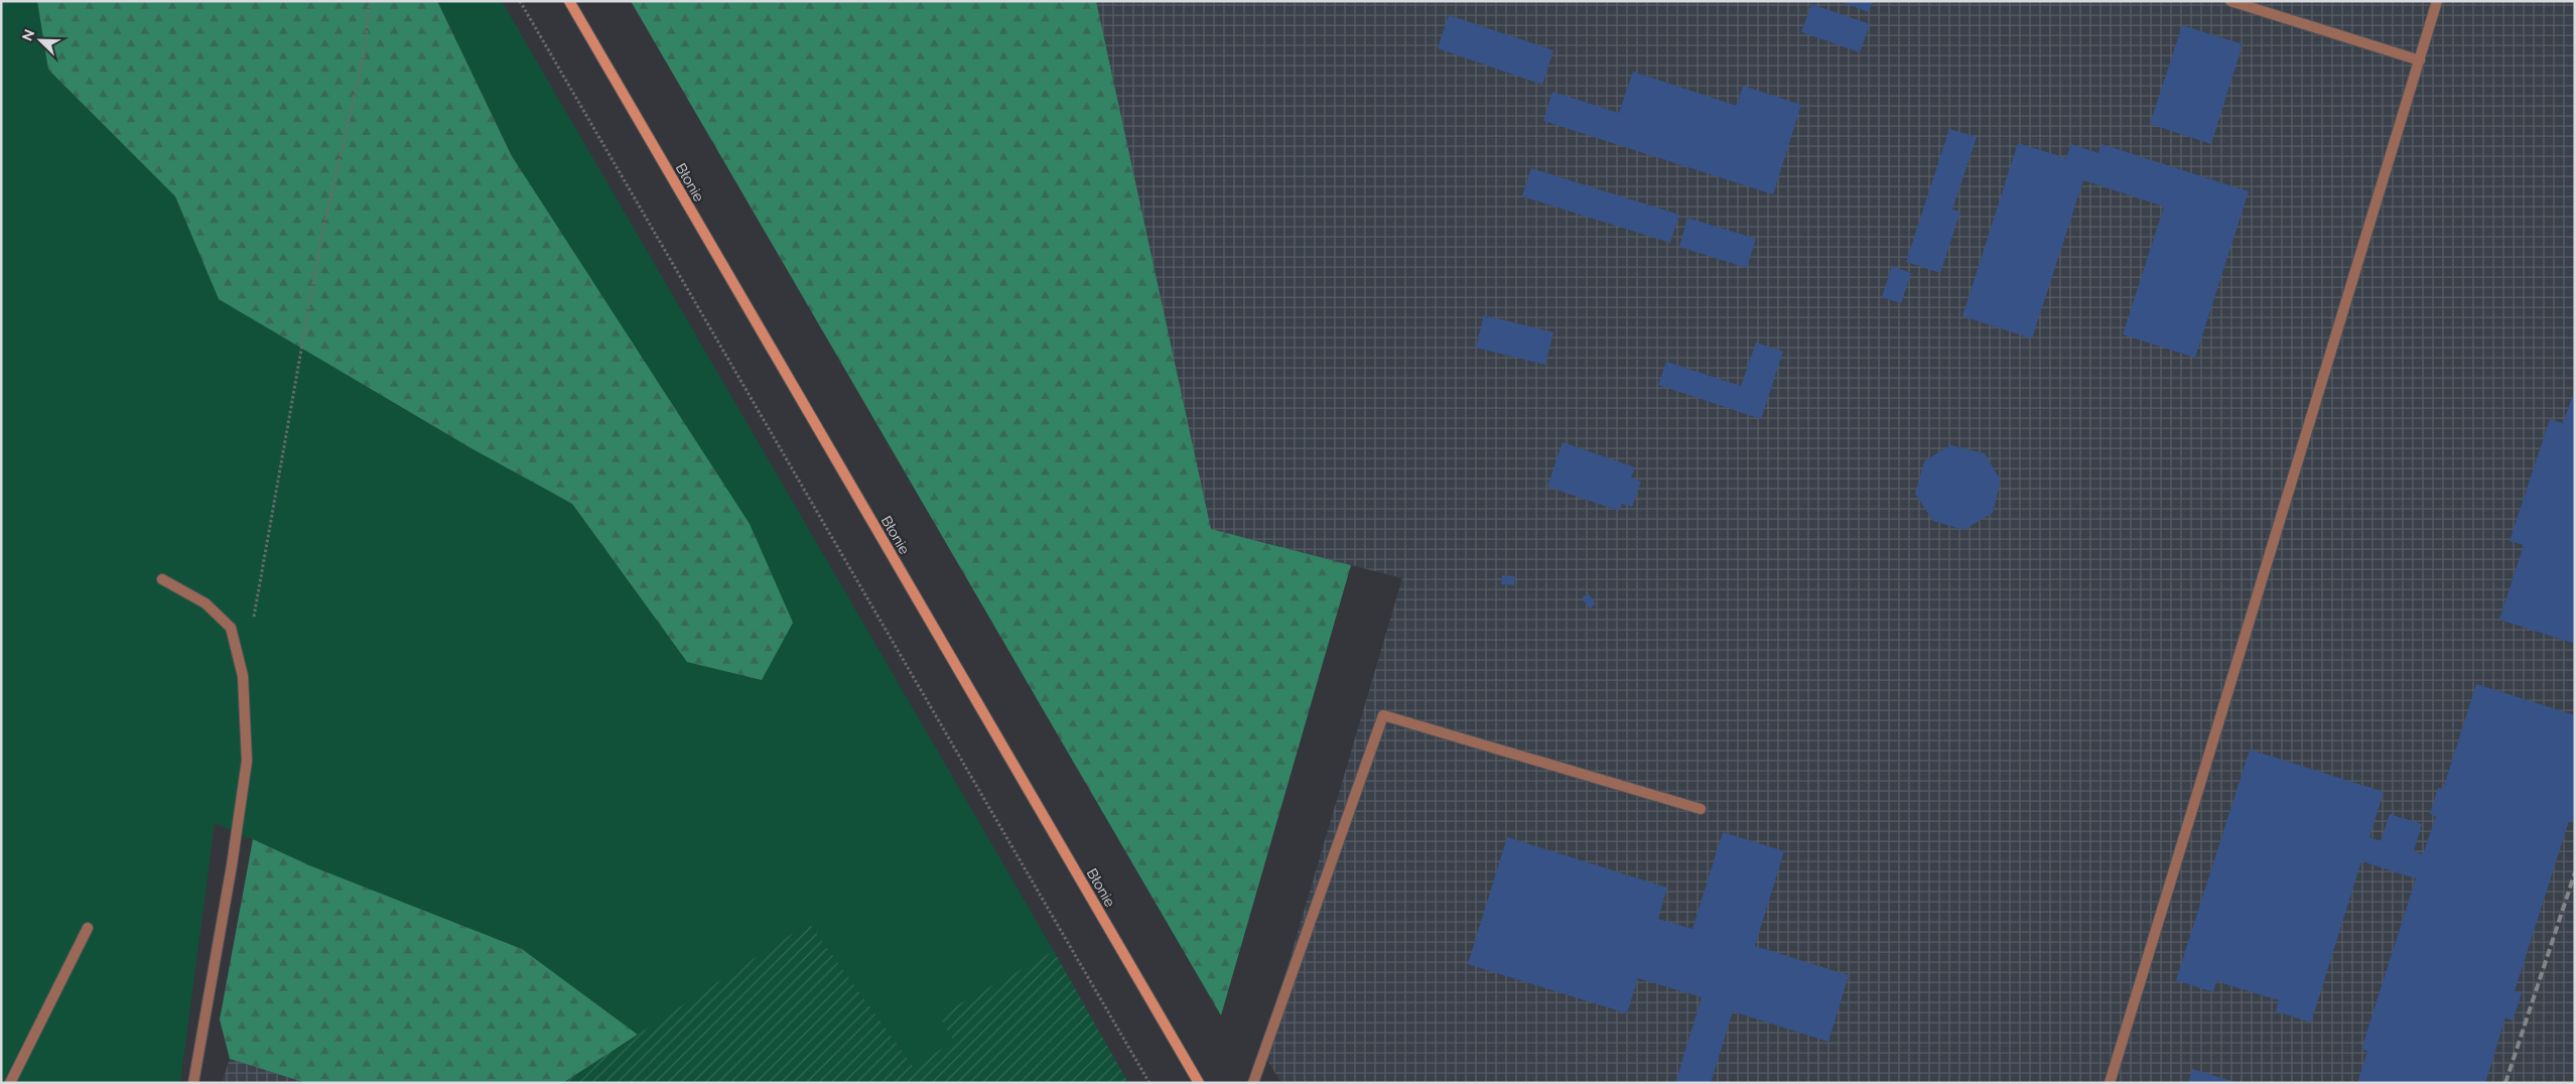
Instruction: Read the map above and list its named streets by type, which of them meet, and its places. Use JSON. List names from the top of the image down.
{
  "streets": {
    "street": ["Błonie"]
  },
  "north": "top left"
}
